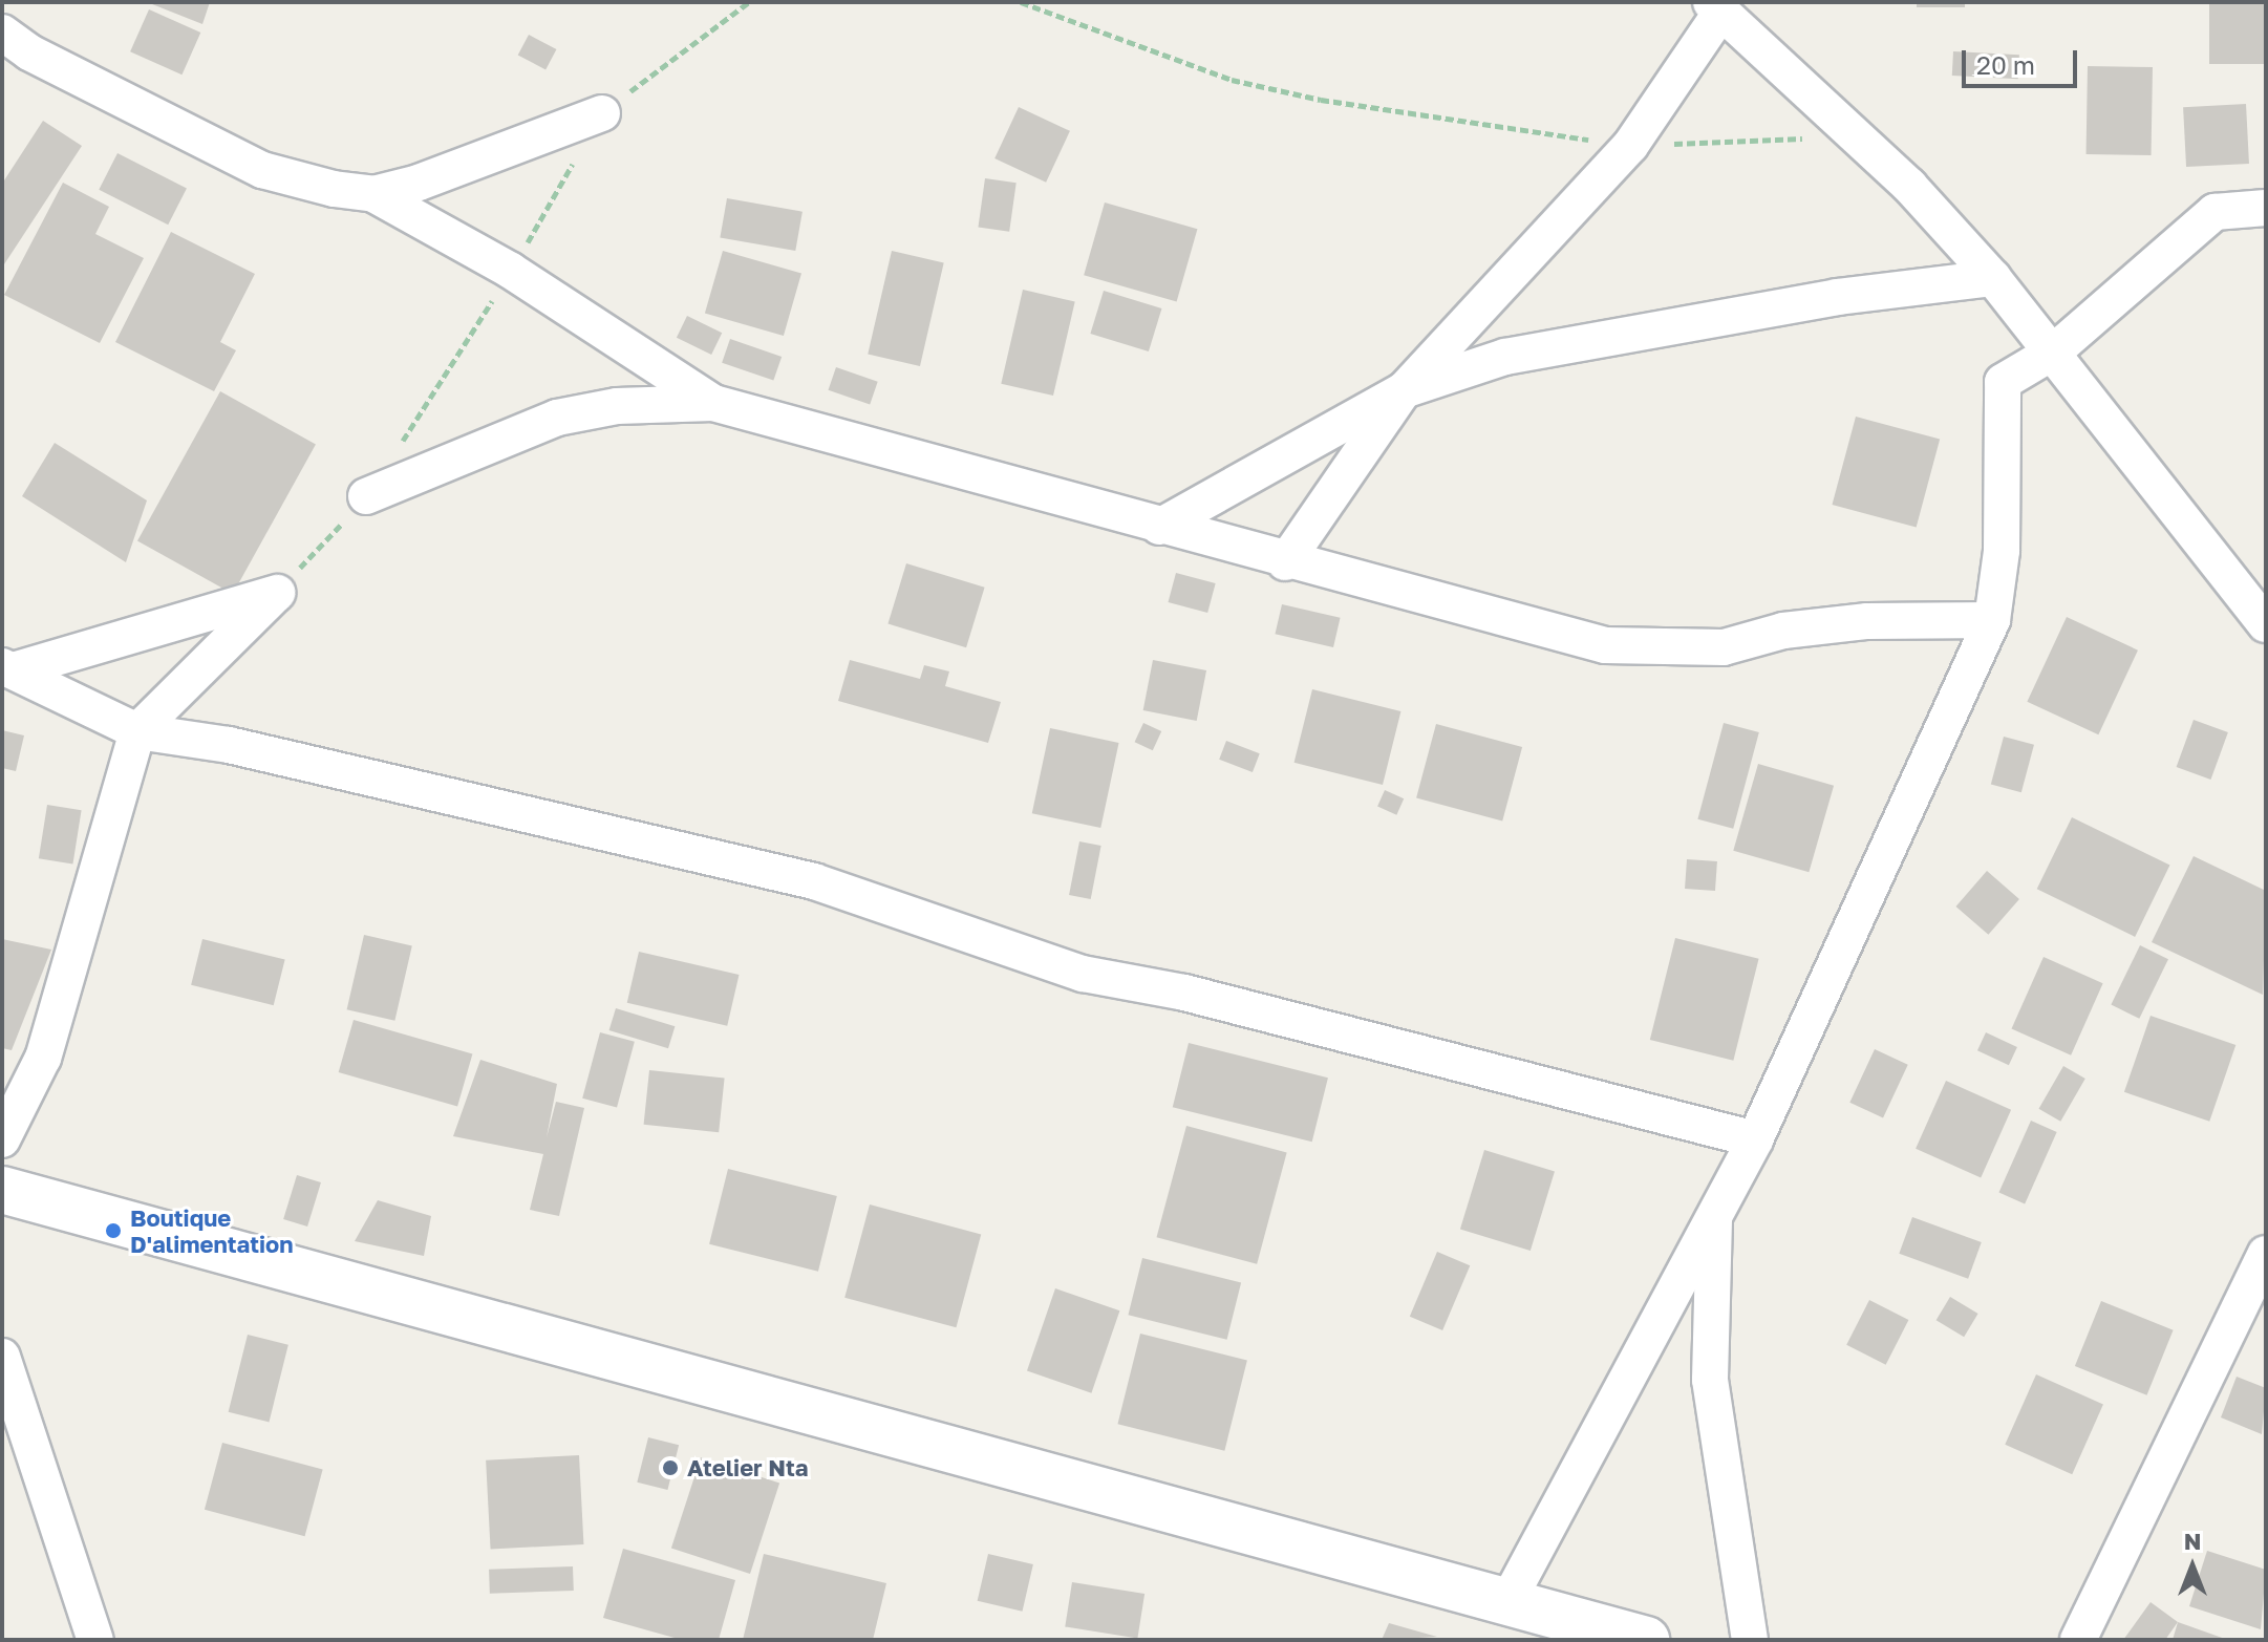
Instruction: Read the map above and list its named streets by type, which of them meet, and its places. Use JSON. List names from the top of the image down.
{
  "places": ["Boutique D'alimentation", "Atelier Nta"],
  "scale_bar": "20 m",
  "north": "top"
}
